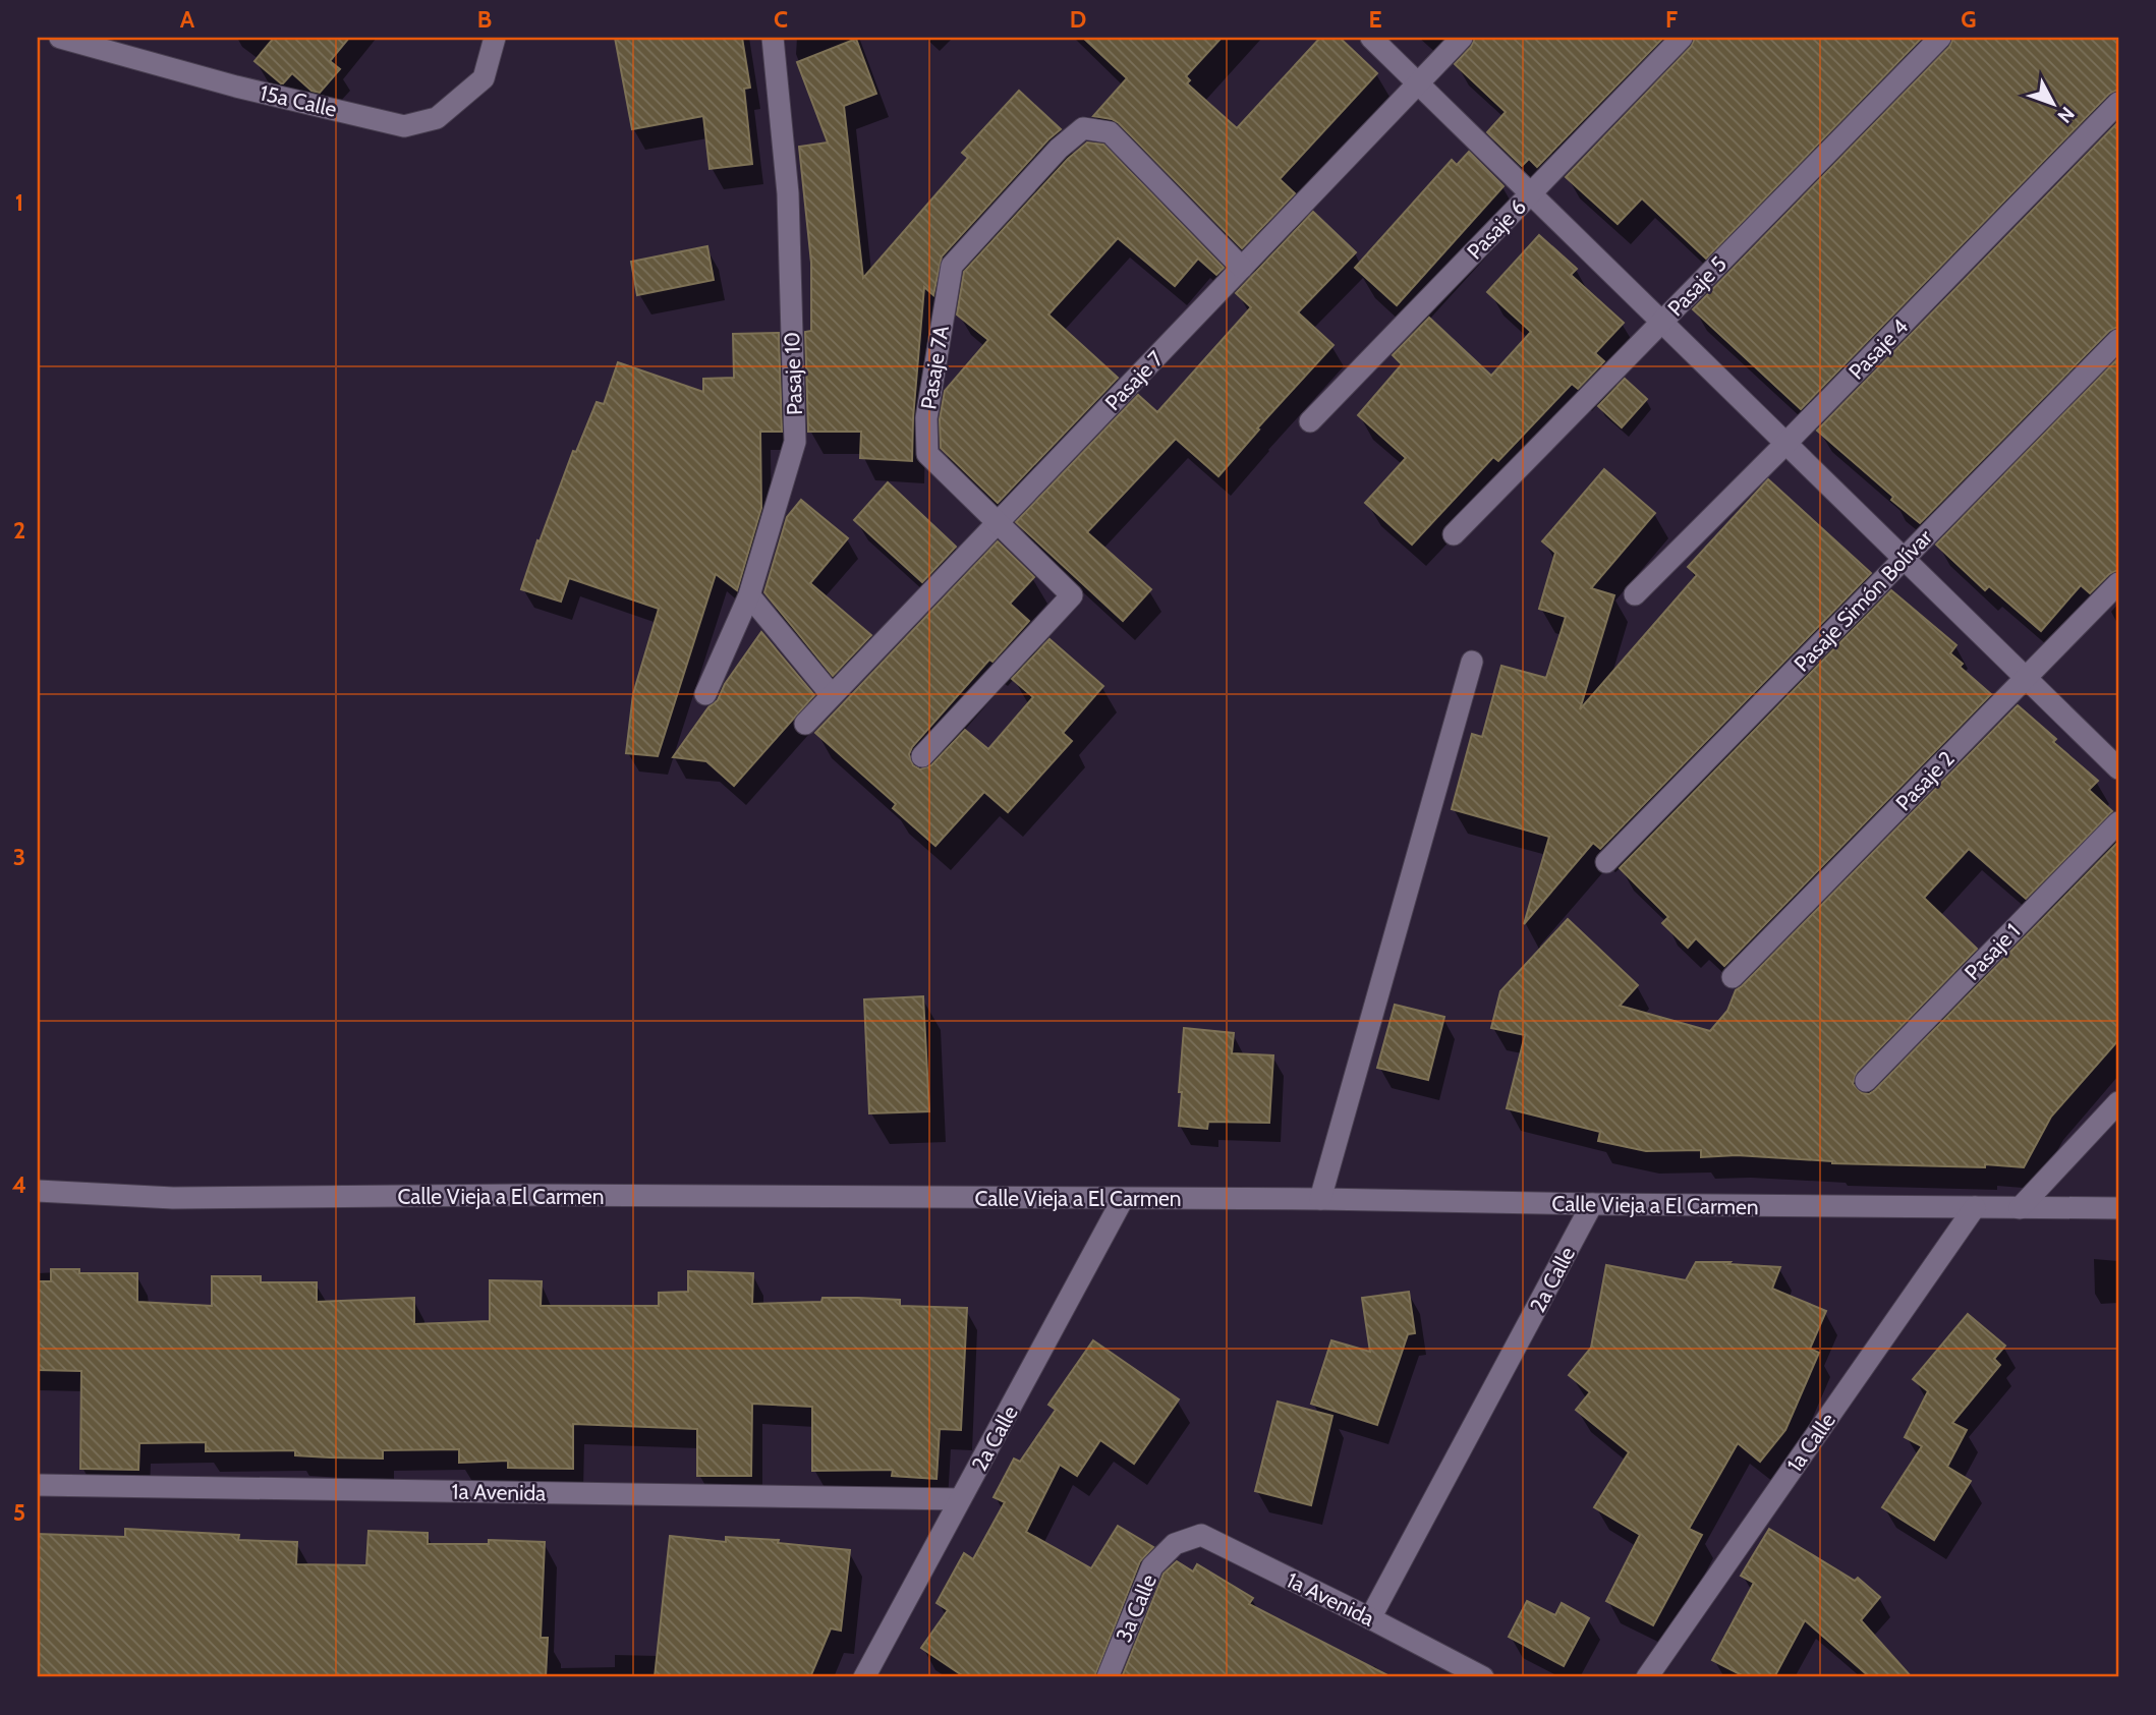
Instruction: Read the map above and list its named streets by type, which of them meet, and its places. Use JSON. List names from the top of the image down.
{
  "streets": {
    "street": [
      "15a Calle",
      "Pasaje 6",
      "Pasaje 5",
      "Pasaje 4",
      "Pasaje 7A",
      "Pasaje 10",
      "Pasaje 7",
      "Pasaje Simón Bolívar",
      "Pasaje 2",
      "Pasaje 1",
      "Calle Vieja a El Carmen",
      "2a Calle",
      "1a Calle",
      "1a Avenida",
      "3a Calle"
    ]
  },
  "crossings": [
    ["Pasaje 7A", "Pasaje 7"],
    ["Calle Vieja a El Carmen", "2a Calle"],
    ["Calle Vieja a El Carmen", "1a Calle"],
    ["2a Calle", "1a Avenida"],
    ["1a Avenida", "3a Calle"]
  ],
  "north": "bottom right",
  "grid": {
    "columns": [
      "A",
      "B",
      "C",
      "D",
      "E",
      "F",
      "G"
    ],
    "rows": [
      "1",
      "2",
      "3",
      "4",
      "5"
    ]
  }
}
